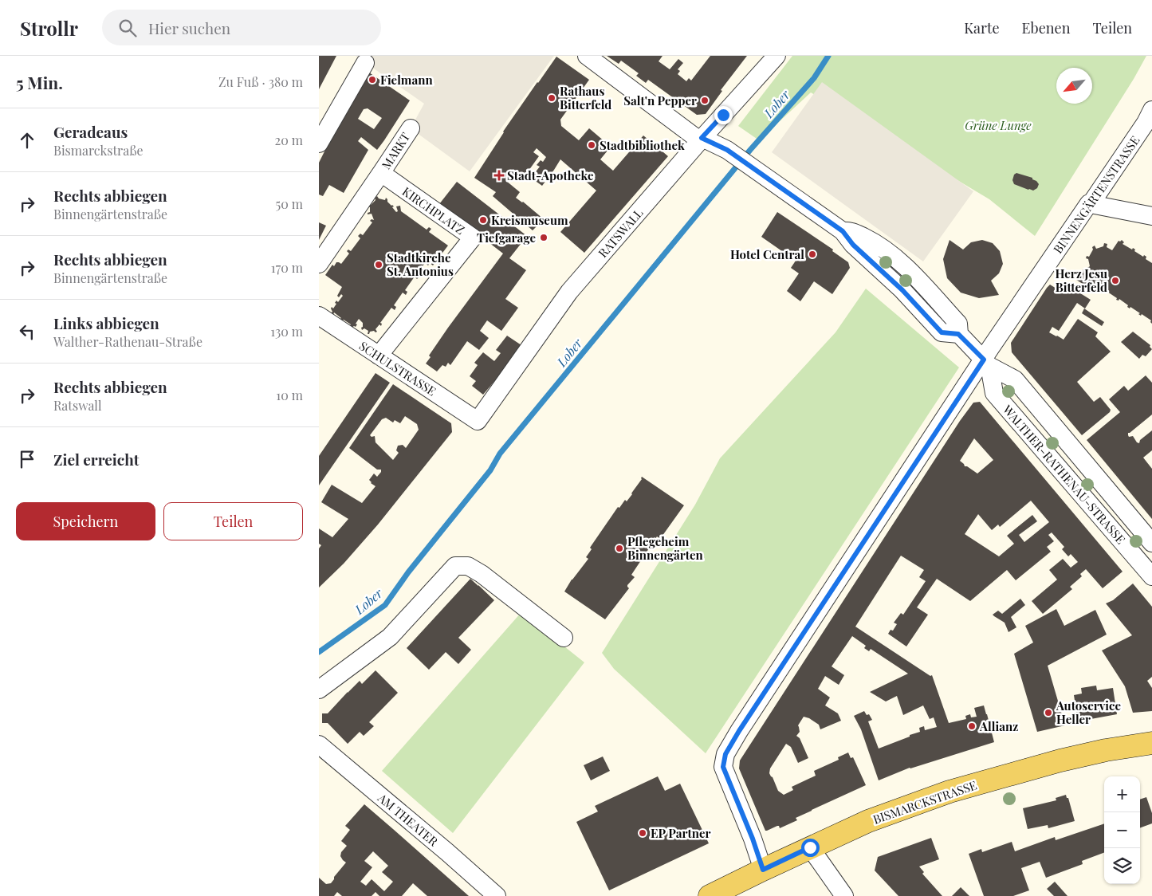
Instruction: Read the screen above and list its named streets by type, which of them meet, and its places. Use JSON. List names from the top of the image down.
{
  "streets": {
    "main road": ["BISMARCKSTRASSE"],
    "street": [
      "MARKT",
      "BINNENGÄRTENSTRASSE",
      "KIRCHPLATZ",
      "RATSWALL",
      "SCHULSTRASSE",
      "WALTHER-RATHENAU-STRASSE",
      "AM THEATER"
    ]
  },
  "crossings": [
    ["MARKT", "KIRCHPLATZ"],
    ["BINNENGÄRTENSTRASSE", "WALTHER-RATHENAU-STRASSE"],
    ["BINNENGÄRTENSTRASSE", "BISMARCKSTRASSE"],
    ["KIRCHPLATZ", "SCHULSTRASSE"],
    ["RATSWALL", "SCHULSTRASSE"],
    ["RATSWALL", "WALTHER-RATHENAU-STRASSE"]
  ],
  "water": ["Lober"],
  "parks": ["Grüne Lunge"],
  "places": {
    "other": [
      "Fielmann",
      "Rathaus Bitterfeld",
      "Salt'n Pepper",
      "Stadtbibliothek",
      "Kreismuseum",
      "Tiefgarage",
      "Hotel Central",
      "Stadtkirche St. Antonius",
      "Herz Jesu Bitterfeld",
      "Pflegeheim Binnengärten",
      "Autoservice Heller",
      "Allianz",
      "EP Partner"
    ],
    "health": ["Stadt-Apotheke"]
  },
  "north": "bottom left",
  "page": {
    "header": "Strollr",
    "search": "Hier suchen",
    "nav": ["Karte", "Ebenen", "Teilen"],
    "heading": ["5 Min.", "Zu Fuß · 380 m"],
    "list": [
      ["Geradeaus", "Bismarckstraße", "20 m"],
      ["Rechts abbiegen", "Binnengärtenstraße", "50 m"],
      ["Rechts abbiegen", "Binnengärtenstraße", "170 m"],
      ["Links abbiegen", "Walther-Rathenau-Straße", "130 m"],
      ["Rechts abbiegen", "Ratswall", "10 m"],
      "Ziel erreicht"
    ],
    "buttons": ["Speichern", "Teilen"],
    "map_buttons": ["+", "−"]
  }
}
